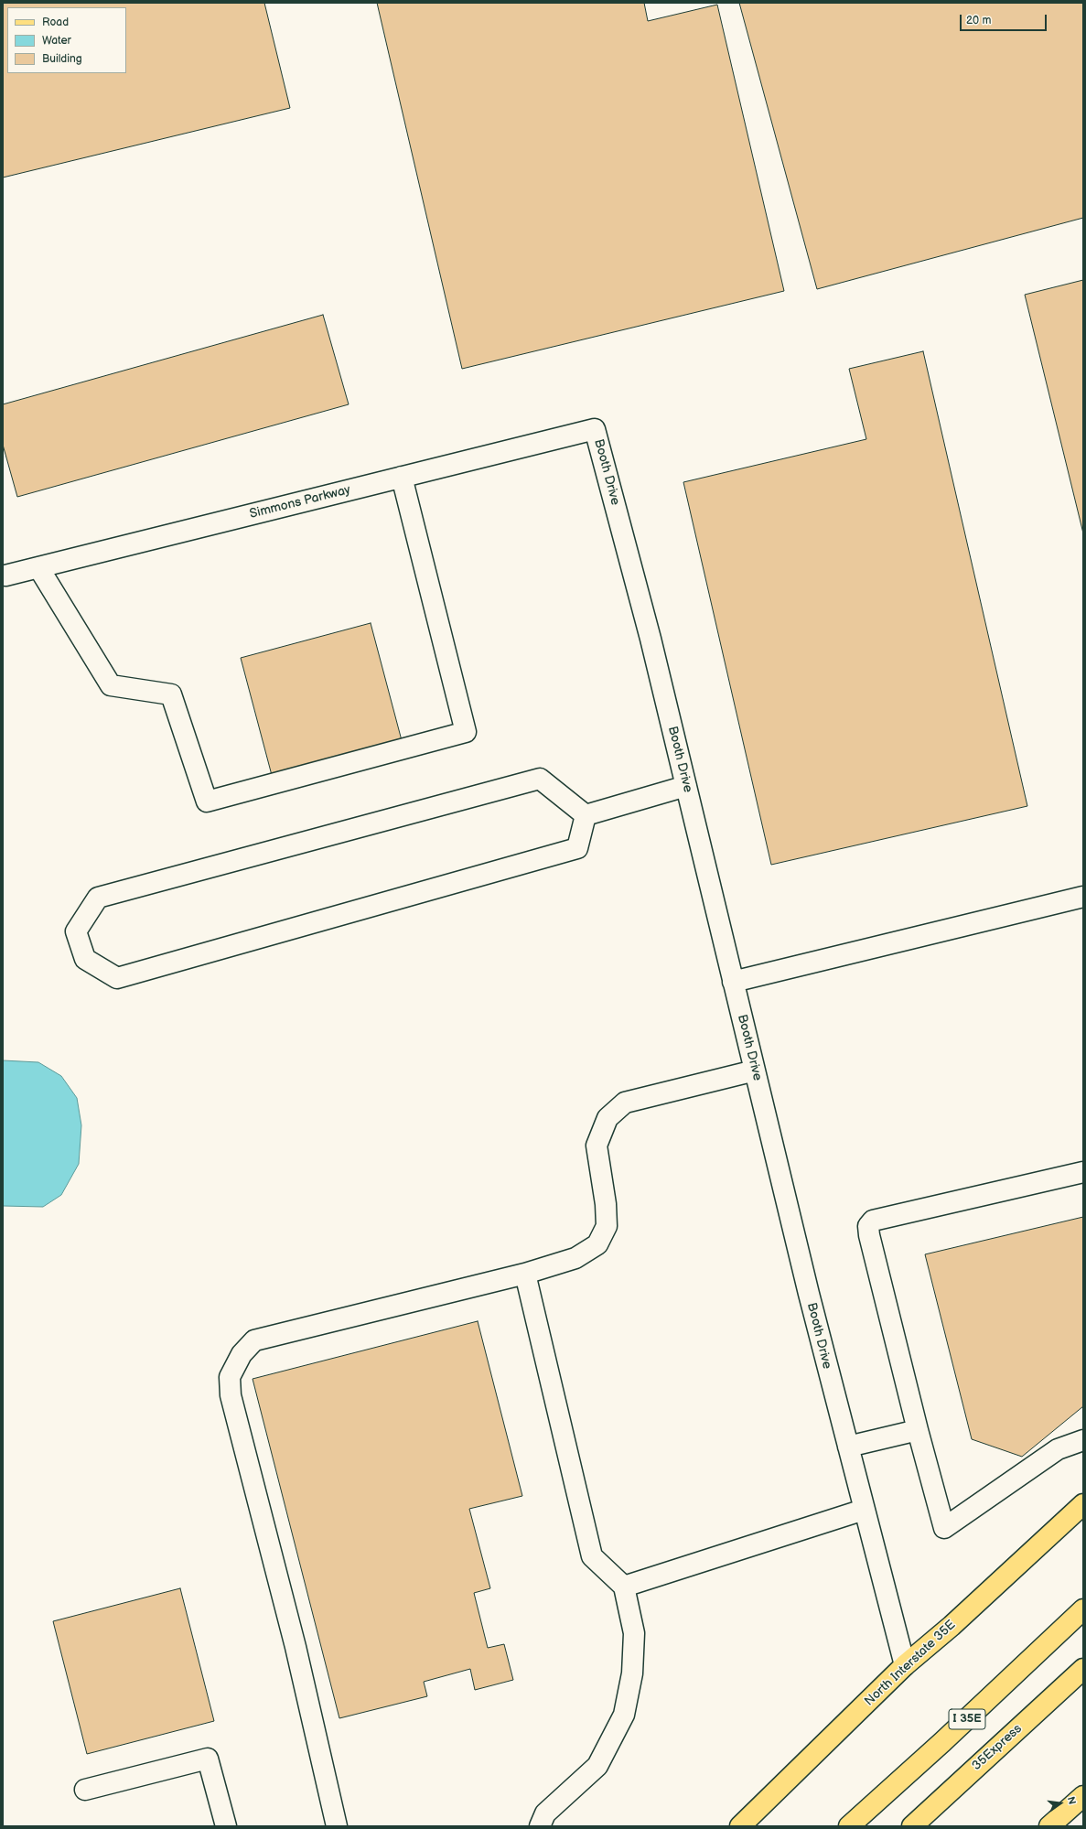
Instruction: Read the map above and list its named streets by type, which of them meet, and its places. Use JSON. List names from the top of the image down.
{
  "streets": {
    "main road": ["North Interstate 35E", "I 35E", "35Express"],
    "street": ["Booth Drive", "Simmons Parkway"]
  },
  "crossings": [
    ["Booth Drive", "Simmons Parkway"],
    ["Booth Drive", "North Interstate 35E"]
  ],
  "legend": ["Road", "Water", "Building"],
  "scale_bar": "20 m",
  "north": "right"
}
